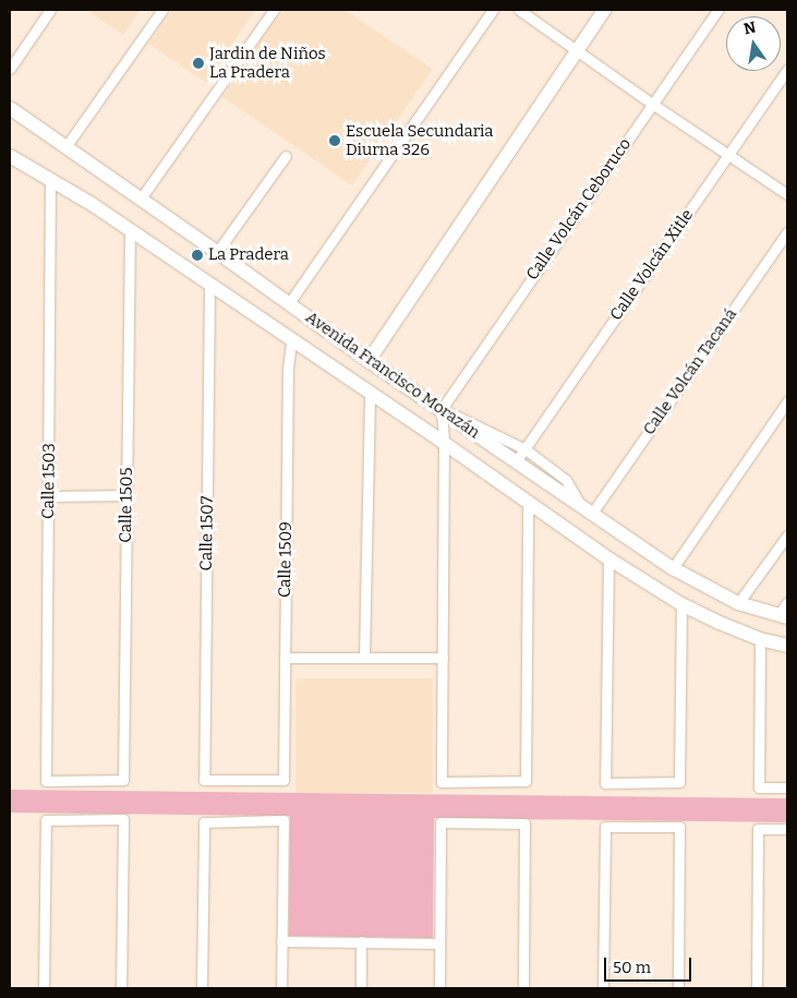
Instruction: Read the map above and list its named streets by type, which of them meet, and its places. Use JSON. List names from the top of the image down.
{
  "streets": {
    "street": [
      "Calle Volcán Ceboruco",
      "Calle Volcán Xitle",
      "Calle Volcán Tacaná",
      "Avenida Francisco Morazán",
      "Calle 1503",
      "Calle 1505",
      "Calle 1507",
      "Calle 1509"
    ]
  },
  "crossings": [
    ["Calle Volcán Ceboruco", "Avenida Francisco Morazán"],
    ["Calle Volcán Xitle", "Avenida Francisco Morazán"],
    ["Calle Volcán Tacaná", "Avenida Francisco Morazán"],
    ["Avenida Francisco Morazán", "Calle 1503"],
    ["Avenida Francisco Morazán", "Calle 1505"],
    ["Avenida Francisco Morazán", "Calle 1507"],
    ["Avenida Francisco Morazán", "Calle 1509"],
    ["Calle 1503", "Calle 1505"],
    ["Calle 1507", "Calle 1509"]
  ],
  "places": ["Jardin de Niños La Pradera", "Escuela Secundaria Diurna 326", "La Pradera"],
  "scale_bar": "50 m",
  "north": "top"
}
